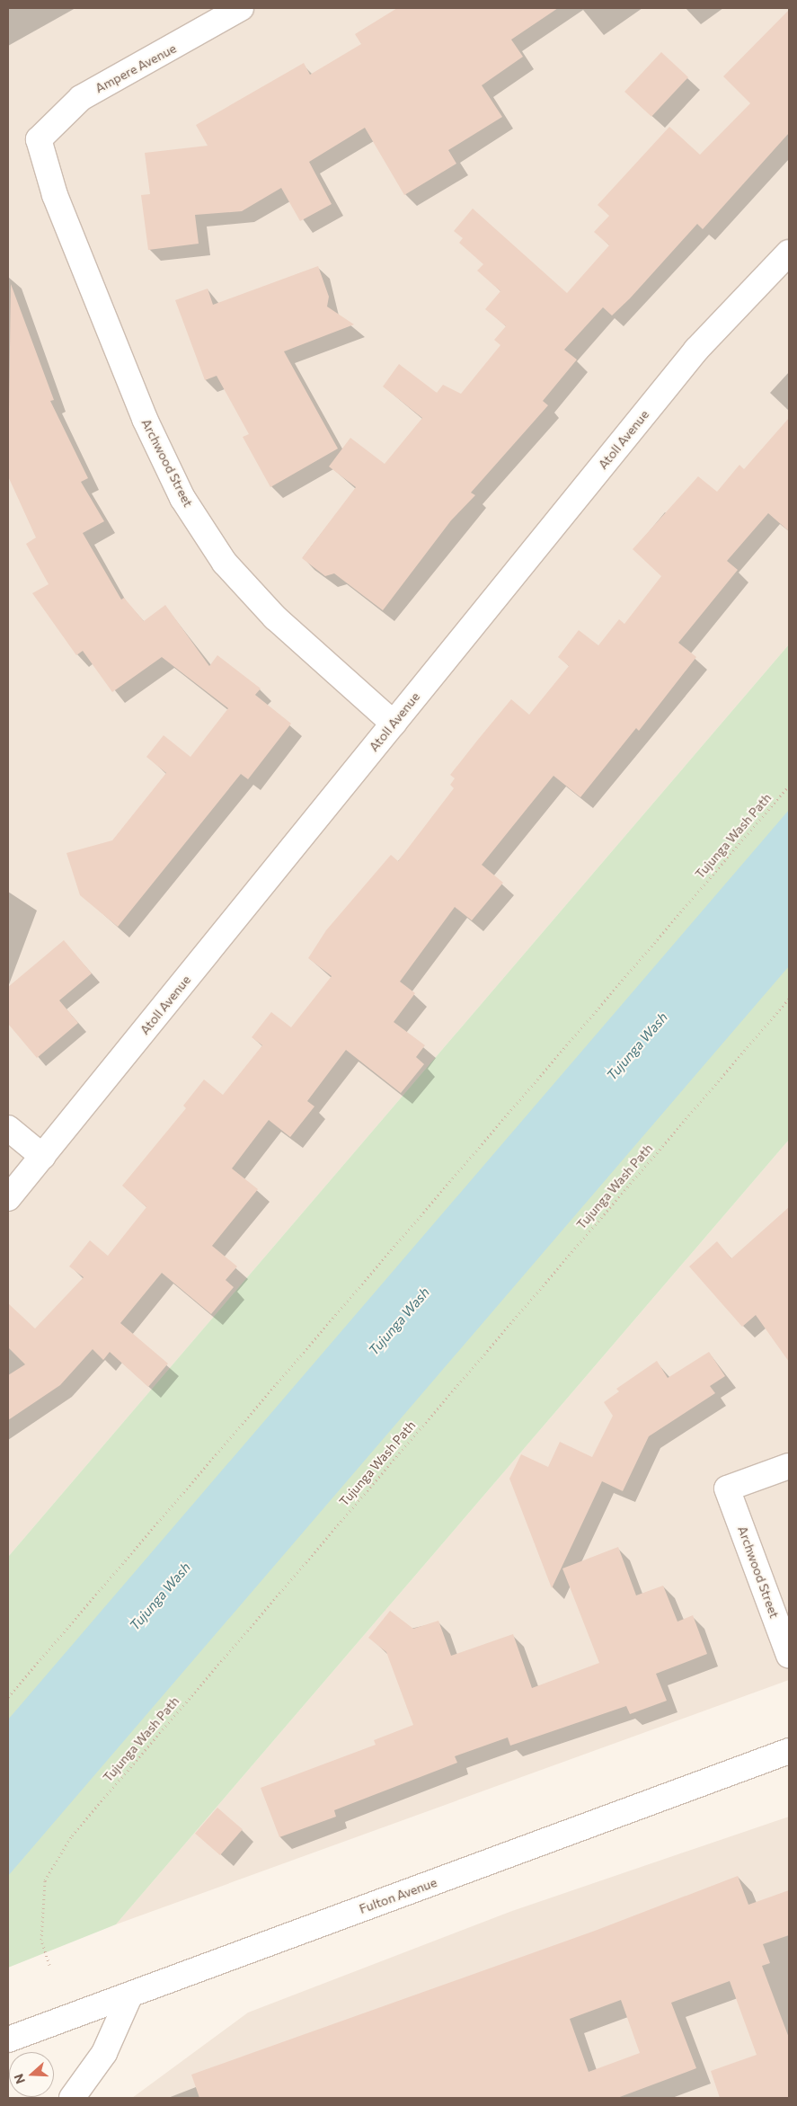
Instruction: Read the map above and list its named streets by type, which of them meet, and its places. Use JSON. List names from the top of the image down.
{
  "streets": {
    "street": [
      "Ampere Avenue",
      "Atoll Avenue",
      "Archwood Street",
      "Fulton Avenue"
    ],
    "path": ["Tujunga Wash Path"]
  },
  "crossings": [
    ["Ampere Avenue", "Archwood Street"],
    ["Atoll Avenue", "Archwood Street"]
  ],
  "water": ["Tujunga Wash"],
  "north": "left"
}
